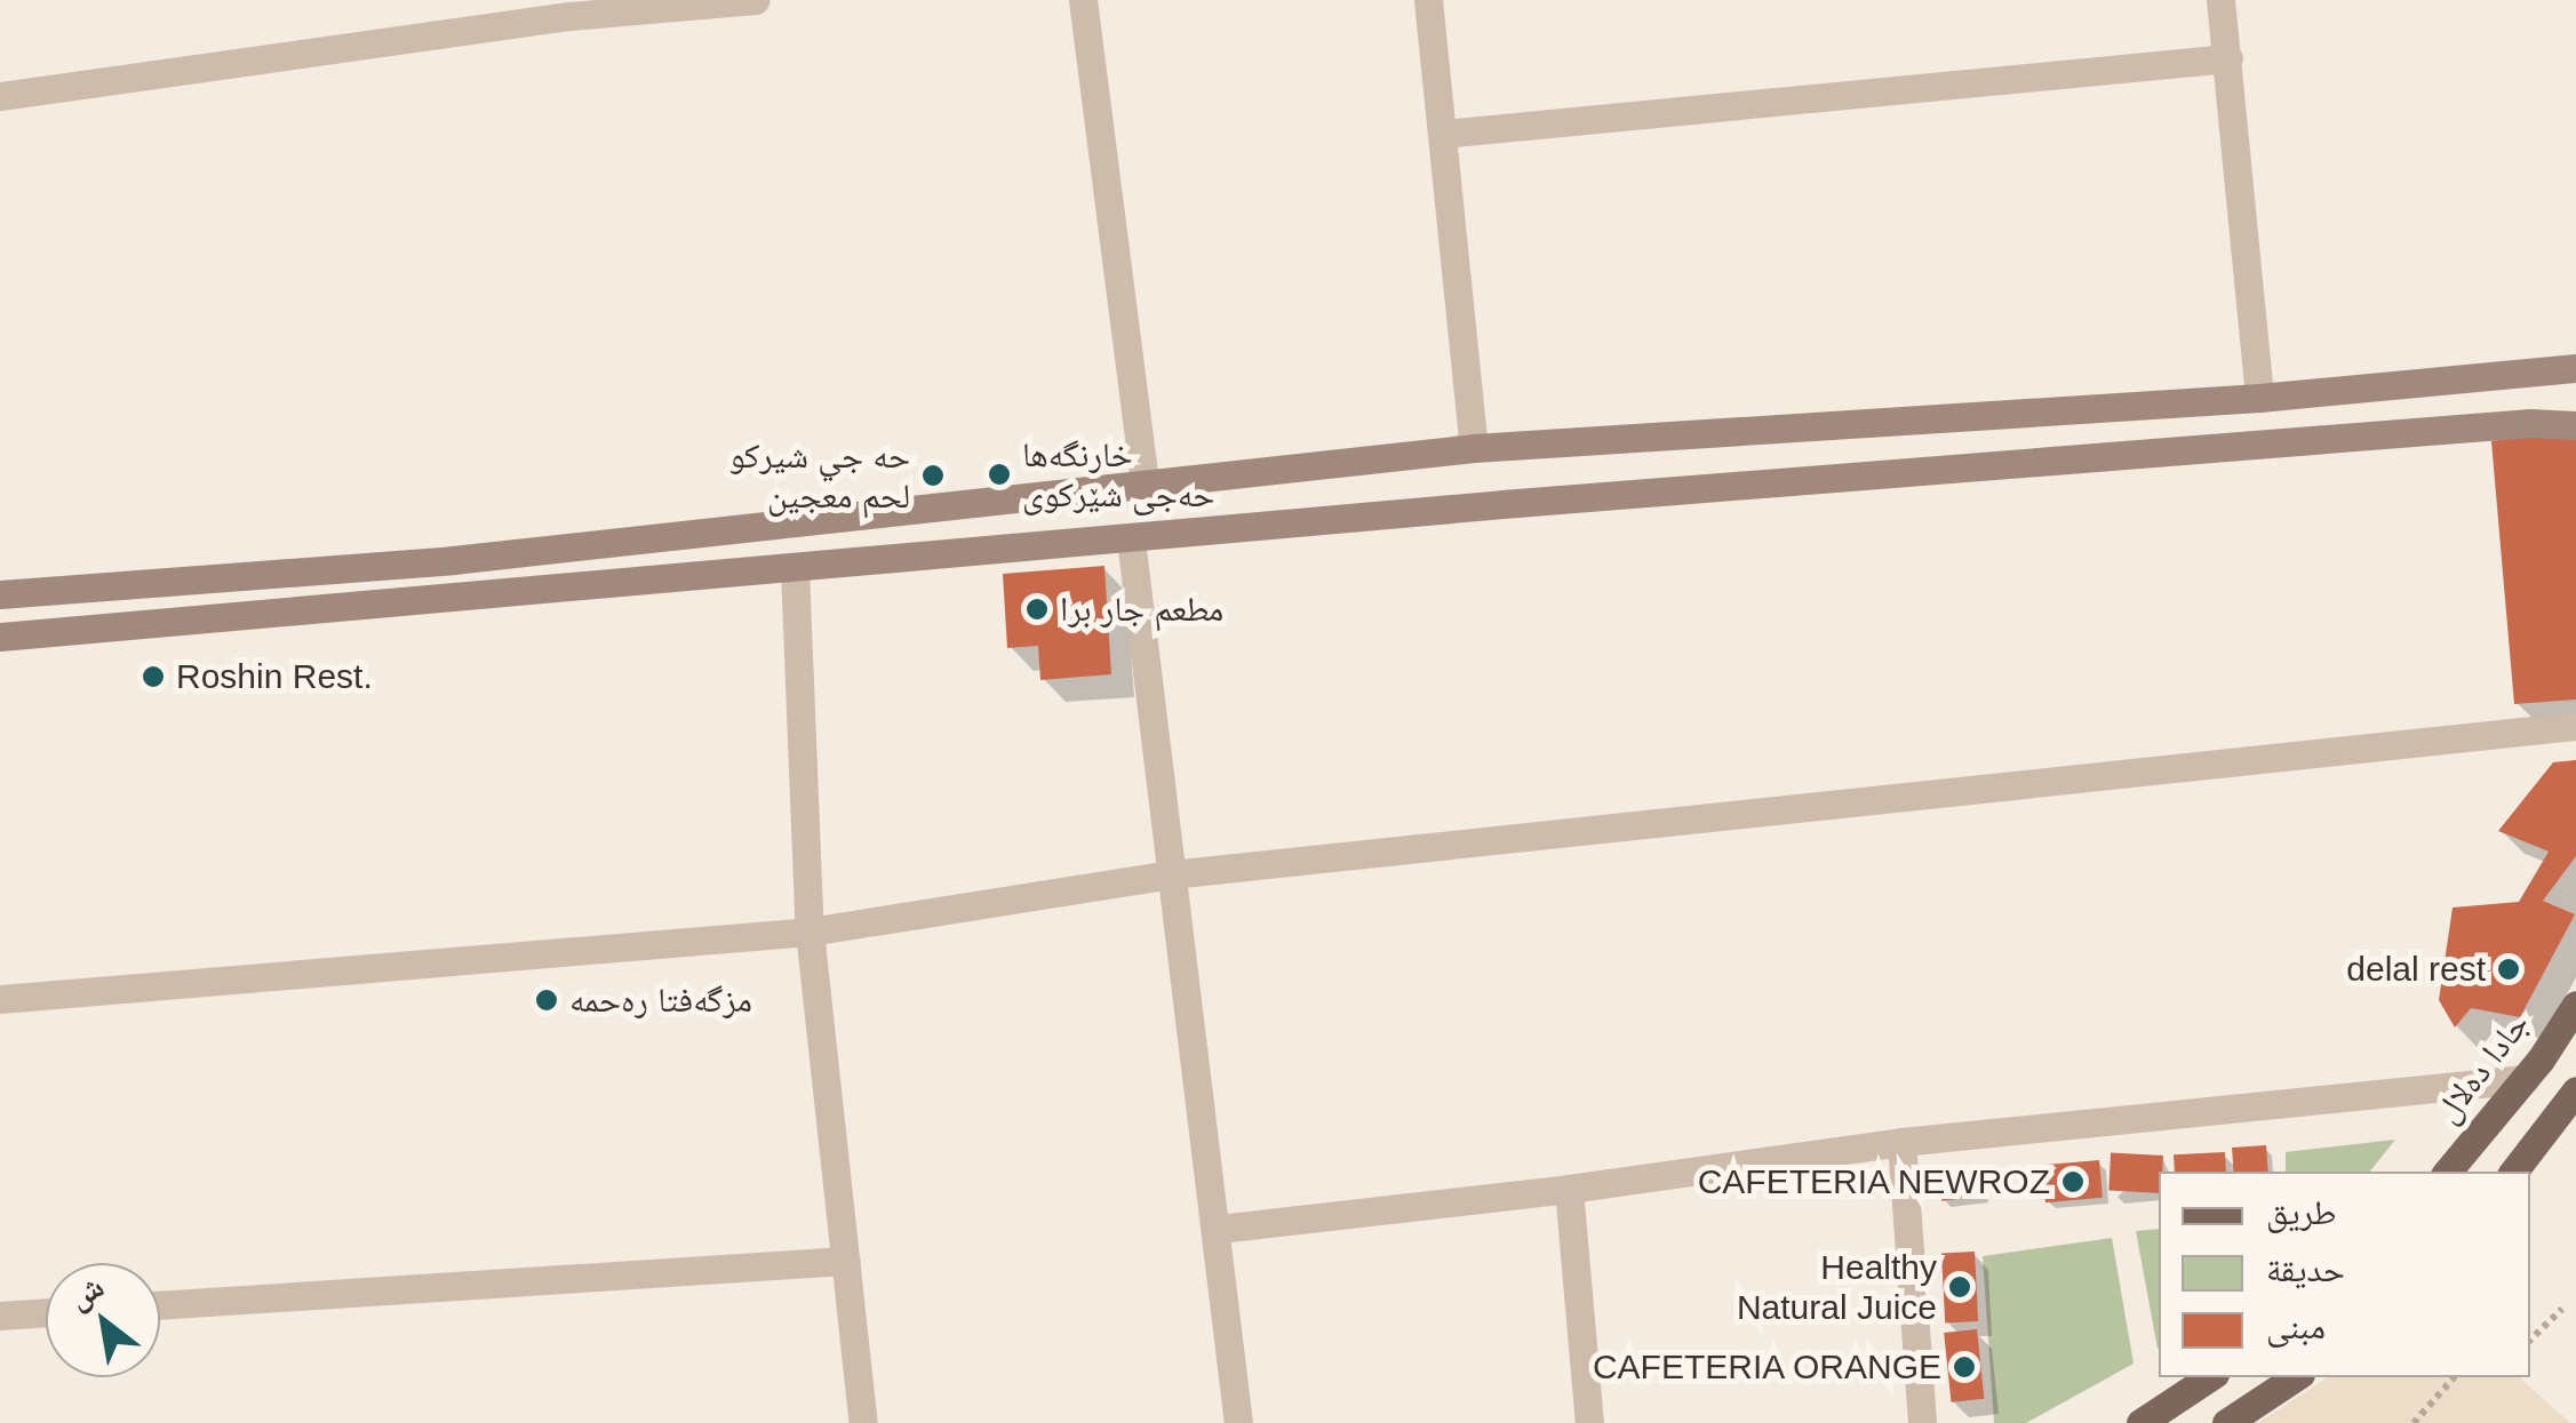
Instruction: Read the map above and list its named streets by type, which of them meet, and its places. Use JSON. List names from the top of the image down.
{
  "streets": {
    "main road": ["جادا دەلال"]
  },
  "places": [
    "خارنگەها حەجى شێركوى",
    "حه جي شيركو لحم معجين",
    "مطعم جار برا",
    "Roshin Rest.",
    "delal rest",
    "مزگەفتا رەحمە",
    "CAFETERIA NEWROZ",
    "Healthy Natural Juice",
    "CAFETERIA ORANGE"
  ],
  "legend": ["طريق", "حديقة", "مبنى"],
  "north": "top left"
}
